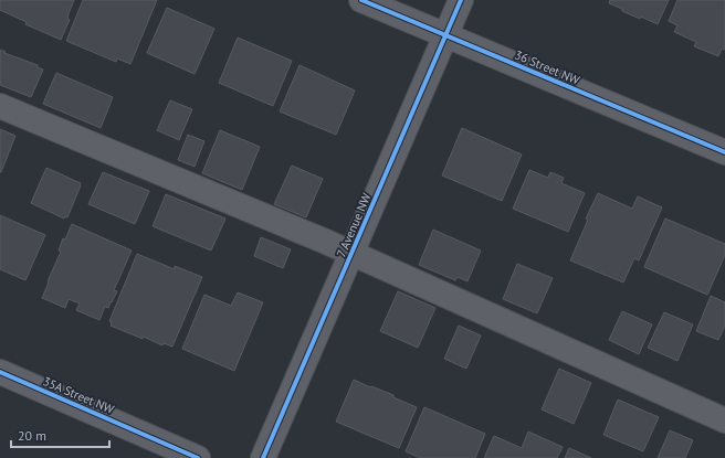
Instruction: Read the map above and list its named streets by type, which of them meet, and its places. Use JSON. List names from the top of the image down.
{
  "streets": {
    "street": ["36 Street NW", "7 Avenue NW", "35A Street NW"]
  },
  "crossings": [
    ["36 Street NW", "7 Avenue NW"]
  ],
  "scale_bar": "20 m"
}
